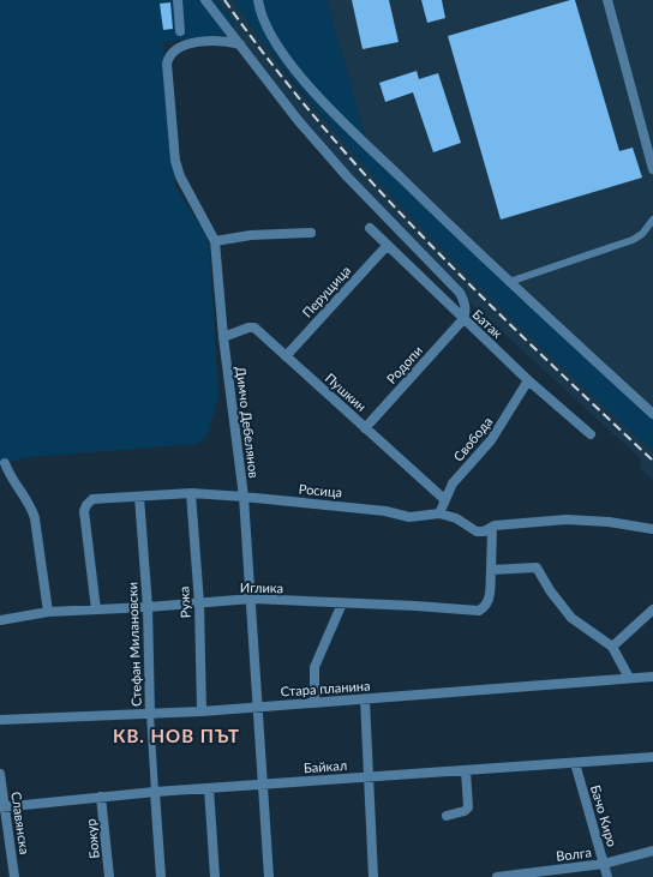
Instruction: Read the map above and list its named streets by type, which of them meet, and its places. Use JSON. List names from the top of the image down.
{
  "streets": {
    "street": [
      "Перущица",
      "Батак",
      "Родопи",
      "Пушкин",
      "Димчо Дебелянов",
      "Свобода",
      "Росица",
      "Иглика",
      "Ружа",
      "Стефан Милановски",
      "Стара планина",
      "Байкал",
      "Бачо Киро",
      "Славянска",
      "Божур",
      "Волга"
    ]
  },
  "crossings": [
    ["Перущица", "Батак"],
    ["Перущица", "Пушкин"],
    ["Батак", "Родопи"],
    ["Батак", "Свобода"],
    ["Родопи", "Пушкин"],
    ["Пушкин", "Димчо Дебелянов"],
    ["Пушкин", "Свобода"],
    ["Димчо Дебелянов", "Росица"],
    ["Димчо Дебелянов", "Иглика"],
    ["Димчо Дебелянов", "Стара планина"],
    ["Димчо Дебелянов", "Байкал"],
    ["Свобода", "Росица"],
    ["Росица", "Иглика"],
    ["Росица", "Ружа"],
    ["Росица", "Стефан Милановски"],
    ["Иглика", "Ружа"],
    ["Иглика", "Стефан Милановски"],
    ["Ружа", "Стара планина"],
    ["Стефан Милановски", "Стара планина"],
    ["Стефан Милановски", "Байкал"],
    ["Байкал", "Бачо Киро"],
    ["Байкал", "Славянска"],
    ["Байкал", "Божур"],
    ["Бачо Киро", "Волга"]
  ],
  "districts": ["КВ. НОВ ПЪТ"]
}
